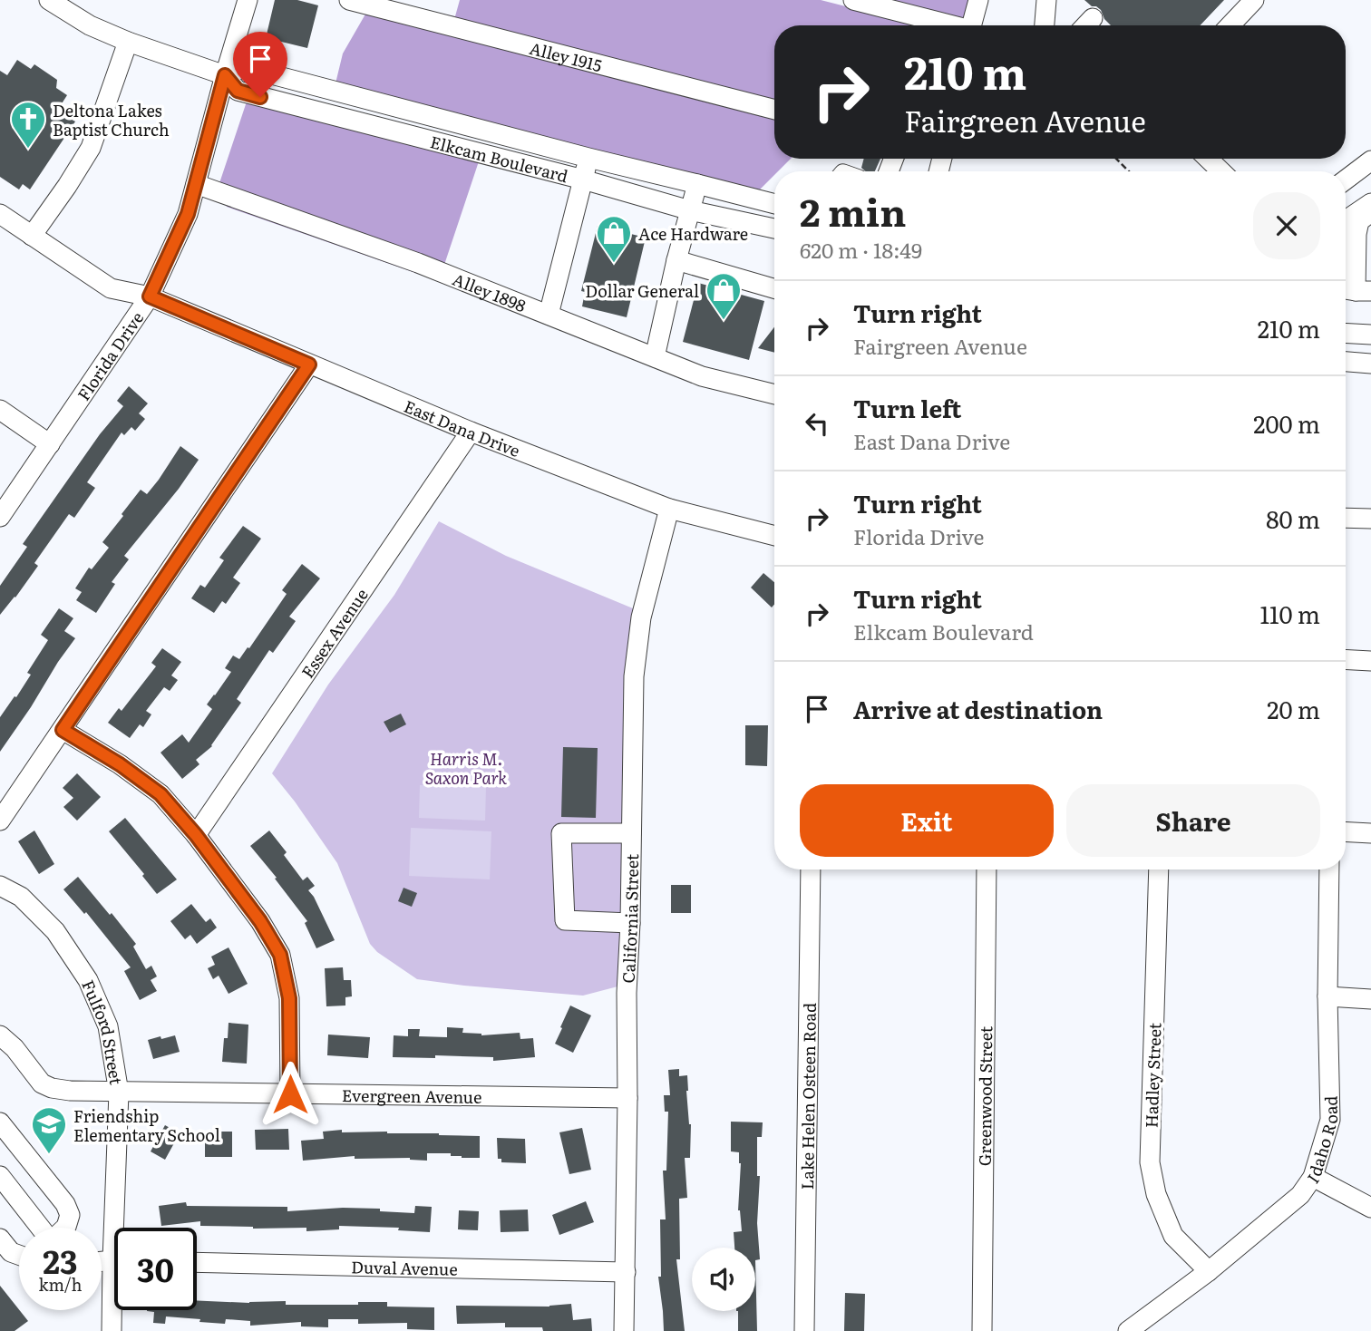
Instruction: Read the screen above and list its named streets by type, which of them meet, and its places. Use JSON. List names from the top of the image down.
{
  "streets": {
    "street": [
      "Alley 1915",
      "Elkcam Boulevard",
      "Alley 1898",
      "Florida Drive",
      "East Dana Drive",
      "Essex Avenue",
      "California Street",
      "Fulford Street",
      "Hadley Street",
      "Evergreen Avenue",
      "Lake Helen Osteen Road",
      "Greenwood Street",
      "Idaho Road",
      "Duval Avenue"
    ]
  },
  "crossings": [
    ["Elkcam Boulevard", "Florida Drive"],
    ["Alley 1898", "Florida Drive"],
    ["Florida Drive", "East Dana Drive"],
    ["East Dana Drive", "Essex Avenue"],
    ["East Dana Drive", "California Street"],
    ["California Street", "Evergreen Avenue"],
    ["California Street", "Duval Avenue"],
    ["Fulford Street", "Evergreen Avenue"],
    ["Hadley Street", "Idaho Road"]
  ],
  "parks": ["Harris M. Saxon Park"],
  "places": {
    "church": ["Deltona Lakes Baptist Church"],
    "shop": ["Ace Hardware", "Dollar General"],
    "school or university": ["Friendship Elementary School"]
  },
  "page": {
    "turn": ["210 m", "Fairgreen Avenue"],
    "heading": ["2 min", "620 m · 18:49"],
    "list": [
      {
        "name": "Turn right",
        "note": "Fairgreen Avenue",
        "value": "210 m"
      },
      {
        "name": "Turn left",
        "note": "East Dana Drive",
        "value": "200 m"
      },
      {
        "name": "Turn right",
        "note": "Florida Drive",
        "value": "80 m"
      },
      {
        "name": "Turn right",
        "note": "Elkcam Boulevard",
        "value": "110 m"
      },
      {
        "name": "Arrive at destination",
        "value": "20 m"
      }
    ],
    "buttons": ["Exit", "Share"],
    "speed": "23 km/h",
    "limit": "30"
  }
}
